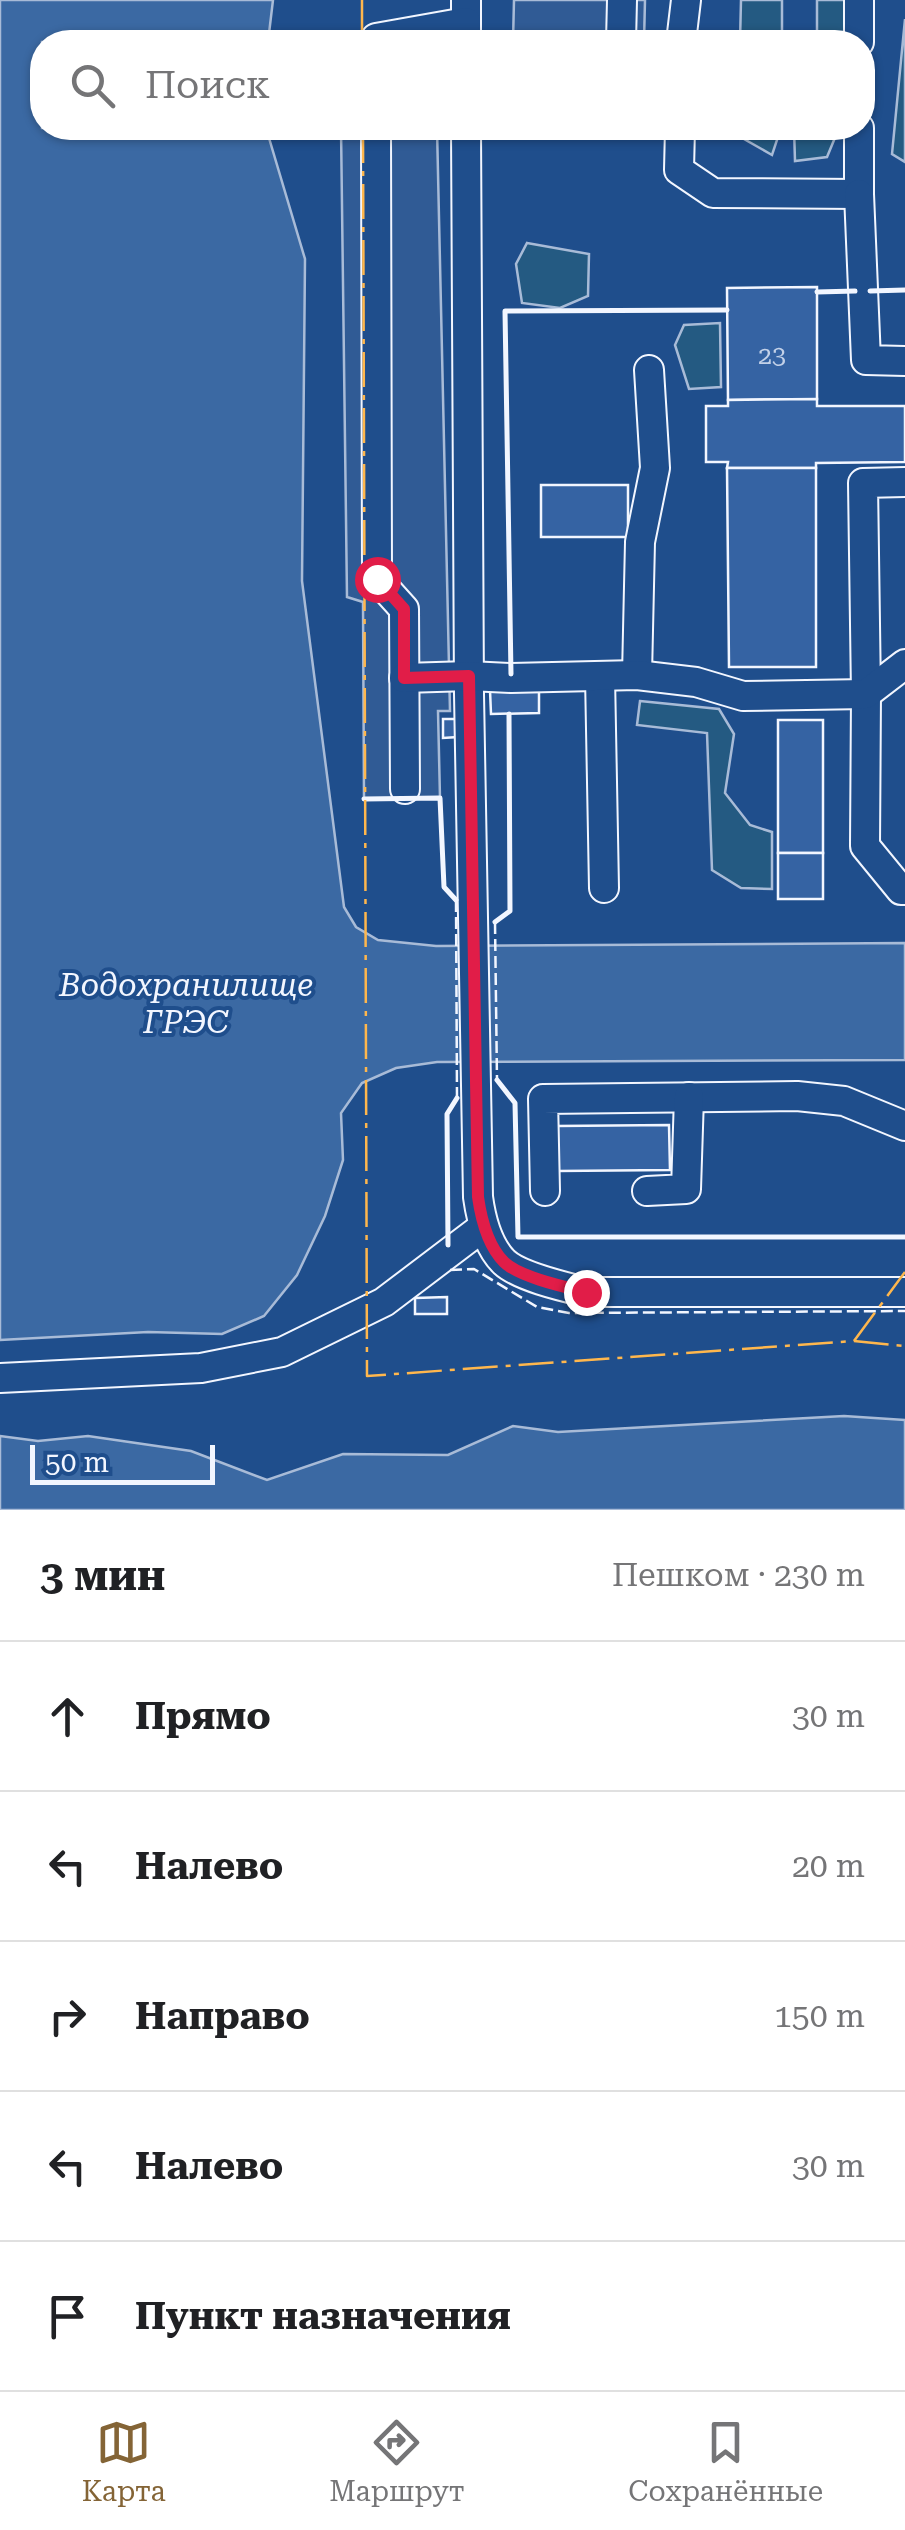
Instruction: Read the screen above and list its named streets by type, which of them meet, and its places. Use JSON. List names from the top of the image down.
{
  "water": ["Водохранилище ГРЭС"],
  "house_numbers": ["23"],
  "scale_bar": "50 m",
  "page": {
    "search": "Поиск",
    "scale": "50 m",
    "heading": ["3 мин", "Пешком · 230 m"],
    "list": [
      ["Прямо", "30 m"],
      ["Налево", "20 m"],
      ["Направо", "150 m"],
      ["Налево", "30 m"],
      "Пункт назначения"
    ],
    "nav": ["Карта", "Маршрут", "Сохранённые"]
  }
}
